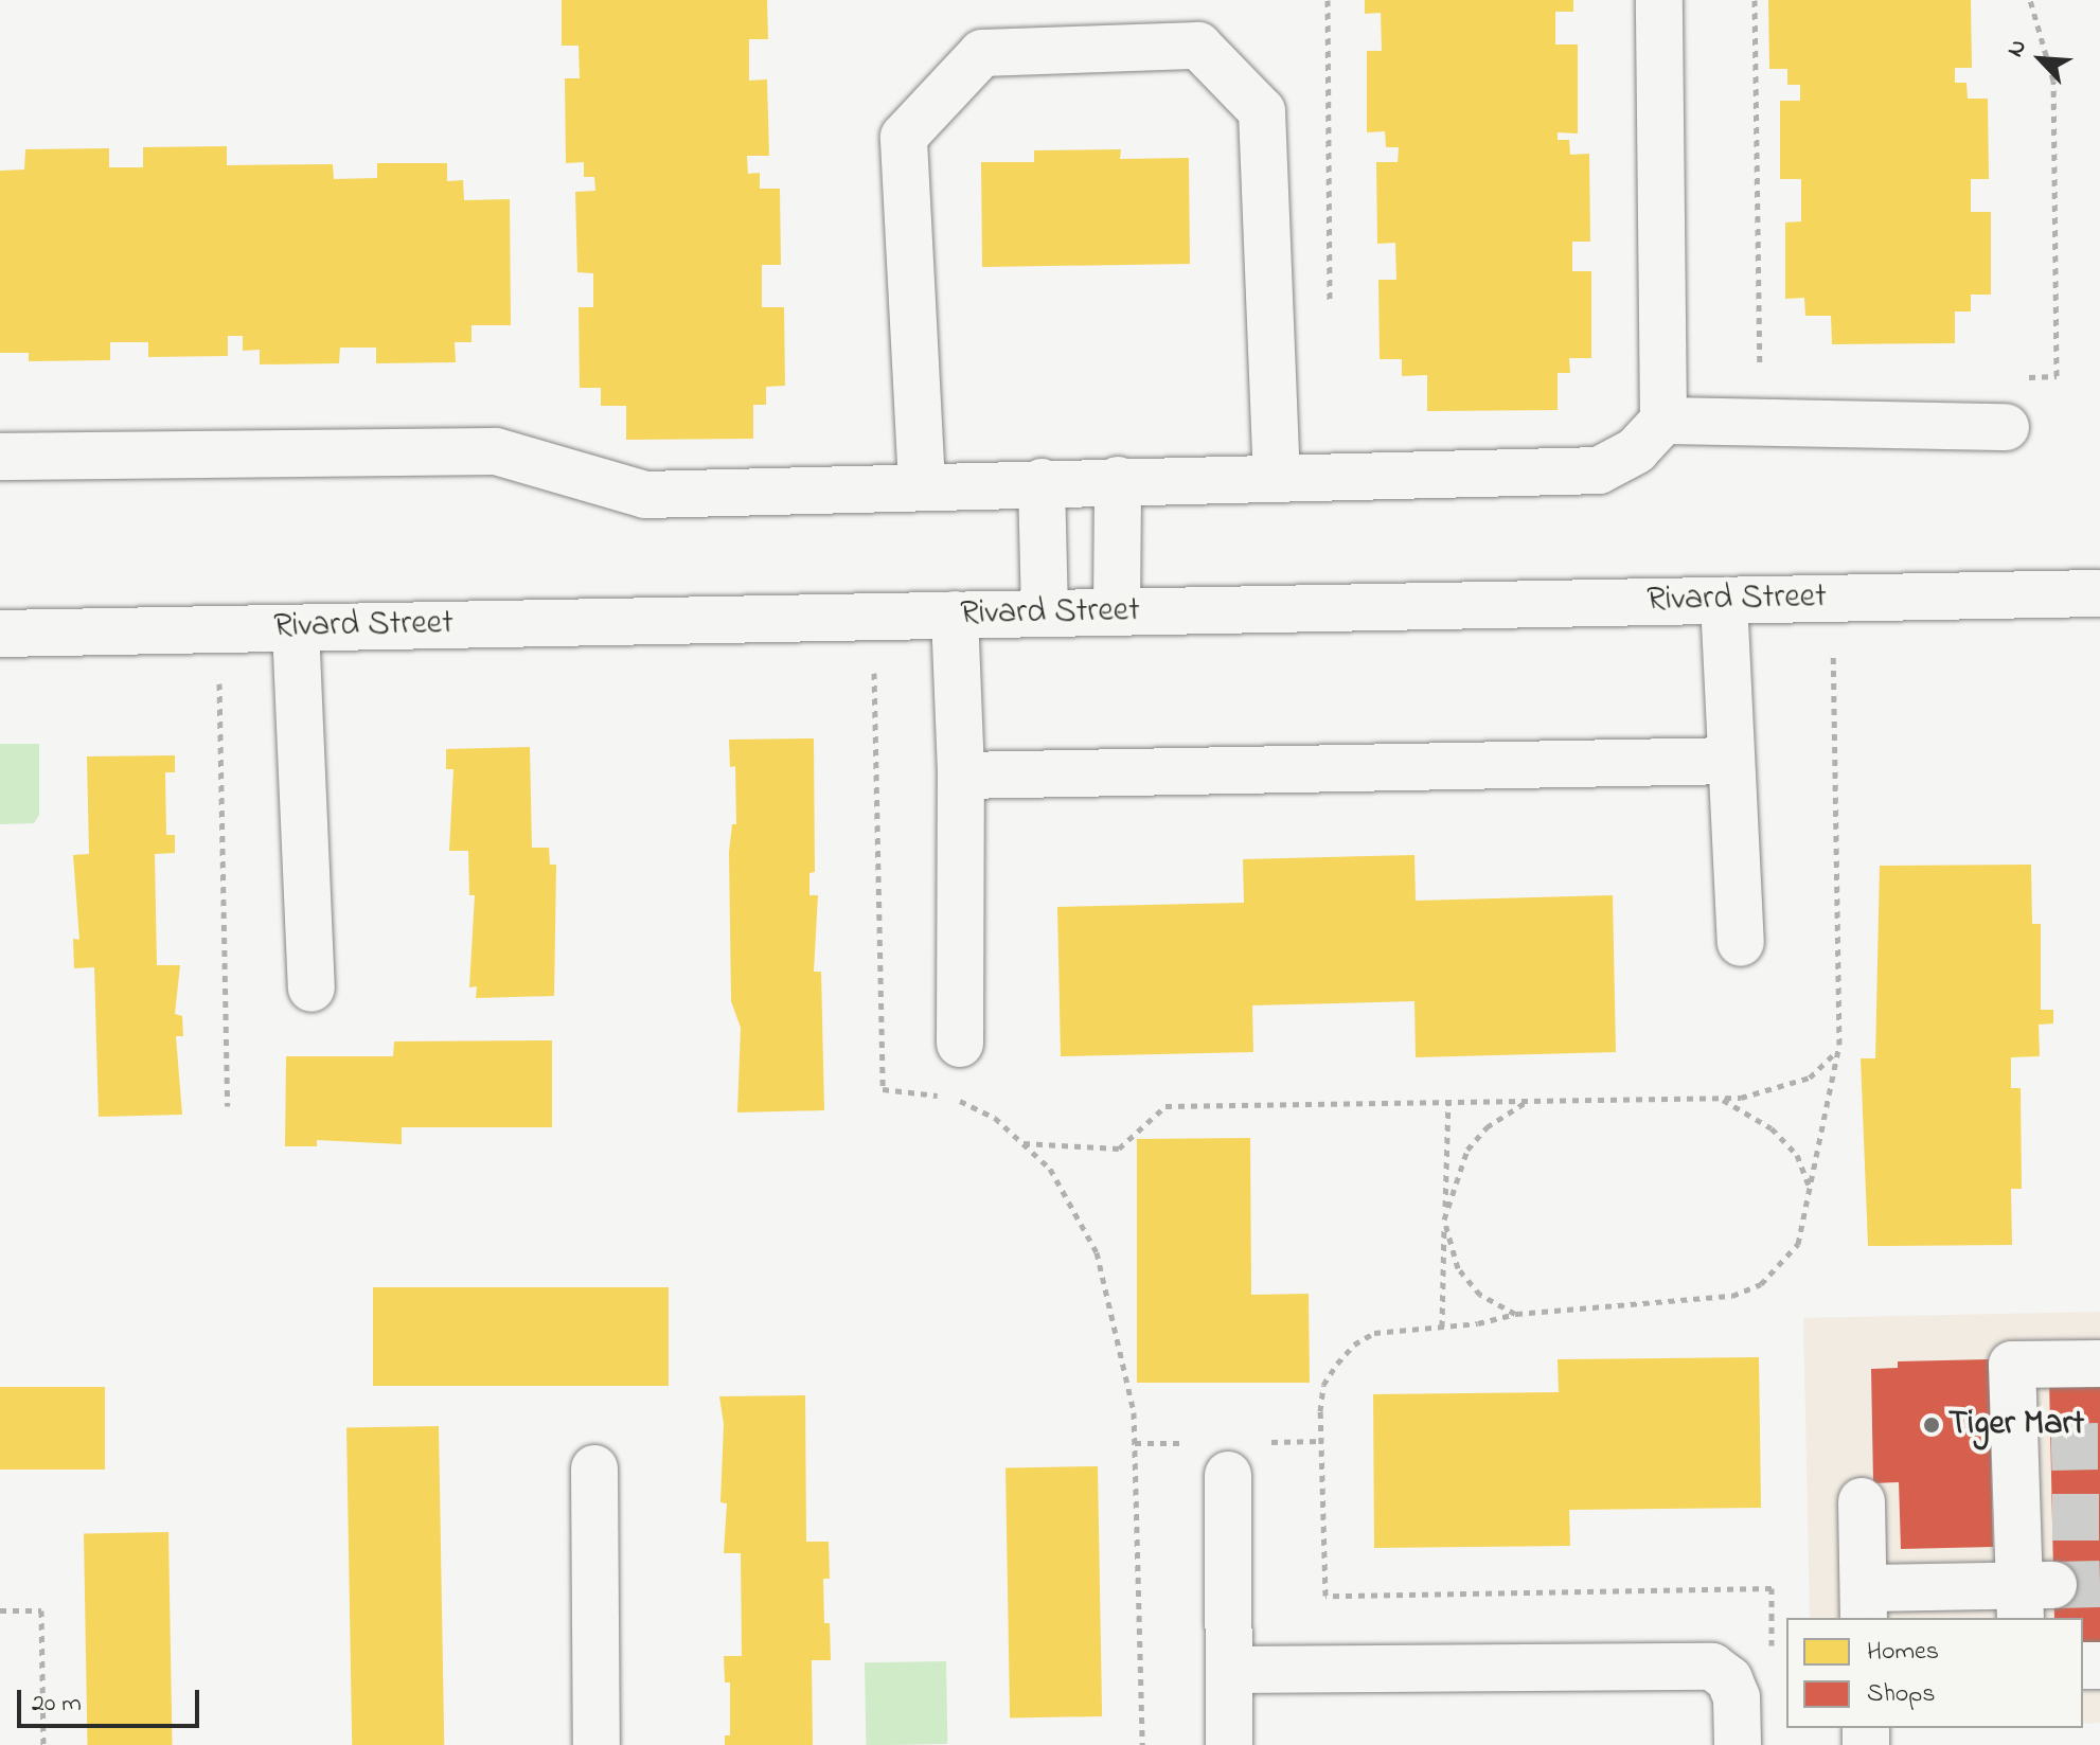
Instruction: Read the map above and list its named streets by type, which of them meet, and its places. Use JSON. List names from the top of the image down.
{
  "streets": {
    "street": ["Rivard Street"]
  },
  "places": ["Tiger Mart"],
  "legend": ["Homes", "Shops"],
  "scale_bar": "20 m",
  "north": "top left"
}
